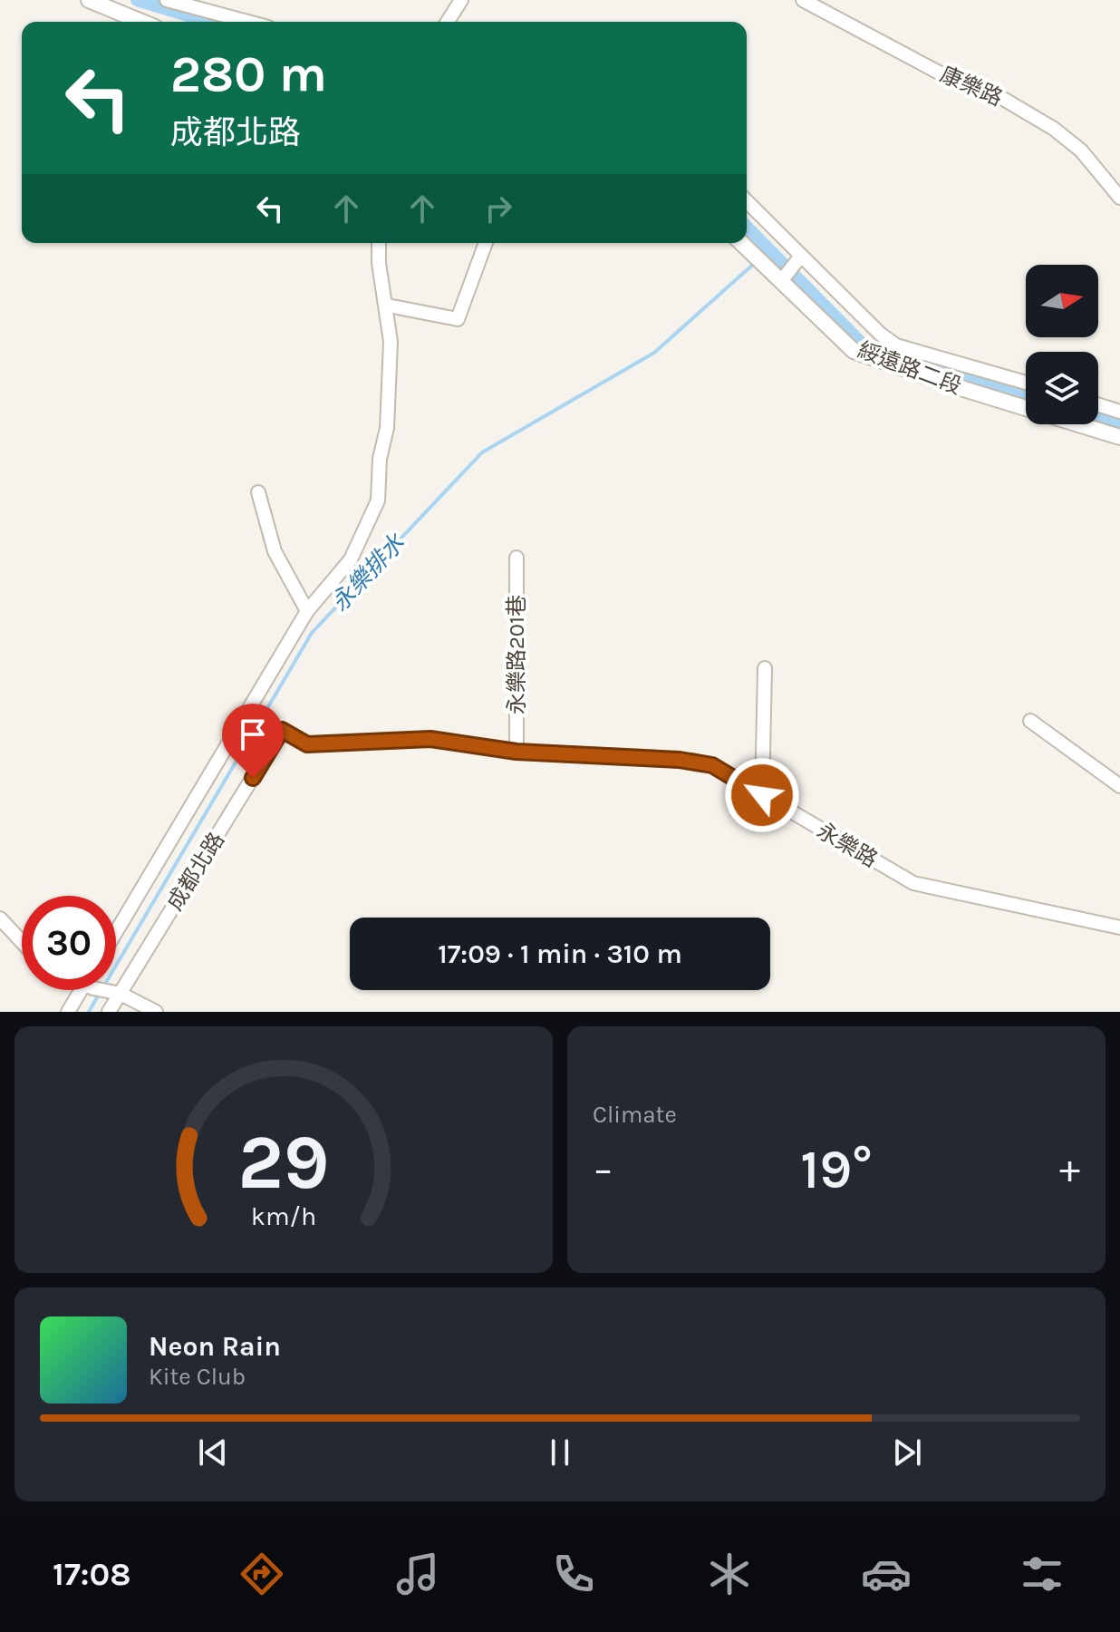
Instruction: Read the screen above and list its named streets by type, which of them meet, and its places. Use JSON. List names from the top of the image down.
{
  "streets": {
    "street": [
      "康樂路",
      "綏遠路二段",
      "永樂路201巷",
      "永樂路",
      "成都北路"
    ]
  },
  "crossings": [
    ["永樂路201巷", "永樂路"],
    ["永樂路", "成都北路"]
  ],
  "water": ["永樂排水"],
  "north": "right",
  "page": {
    "turn": ["280 m", "成都北路"],
    "limit": "30",
    "trip": "17:09 · 1 min · 310 m",
    "tile": "Climate",
    "heat": ["−", "19°", "+"],
    "song": ["Neon Rain", "Kite Club"],
    "tabs": "17:08",
    "gauge": ["29", "km/h"]
  }
}
